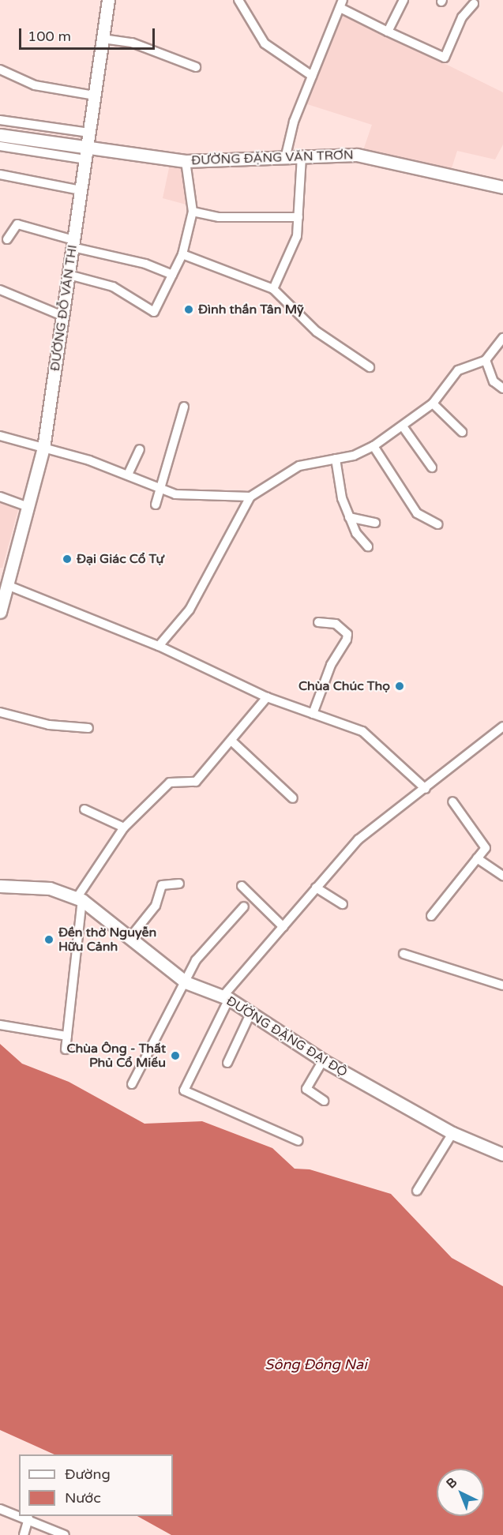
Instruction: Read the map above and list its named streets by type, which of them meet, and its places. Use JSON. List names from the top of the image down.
{
  "streets": {
    "street": ["ĐƯỜNG ĐẶNG VĂN TRƠN", "ĐƯỜNG ĐỖ VĂN THI", "ĐƯỜNG ĐẶNG ĐẠI ĐỘ"]
  },
  "crossings": [
    ["ĐƯỜNG ĐẶNG VĂN TRƠN", "ĐƯỜNG ĐỖ VĂN THI"]
  ],
  "water": ["Sông Đồng Nai"],
  "places": [
    "Đình thần Tân Mỹ",
    "Đại Giác Cổ Tự",
    "Chùa Chúc Thọ",
    "Đền thờ Nguyễn Hữu Cảnh",
    "Chùa Ông - Thất Phủ Cổ Miếu"
  ],
  "legend": ["Đường", "Nước"],
  "scale_bar": "100 m",
  "north": "top left"
}
